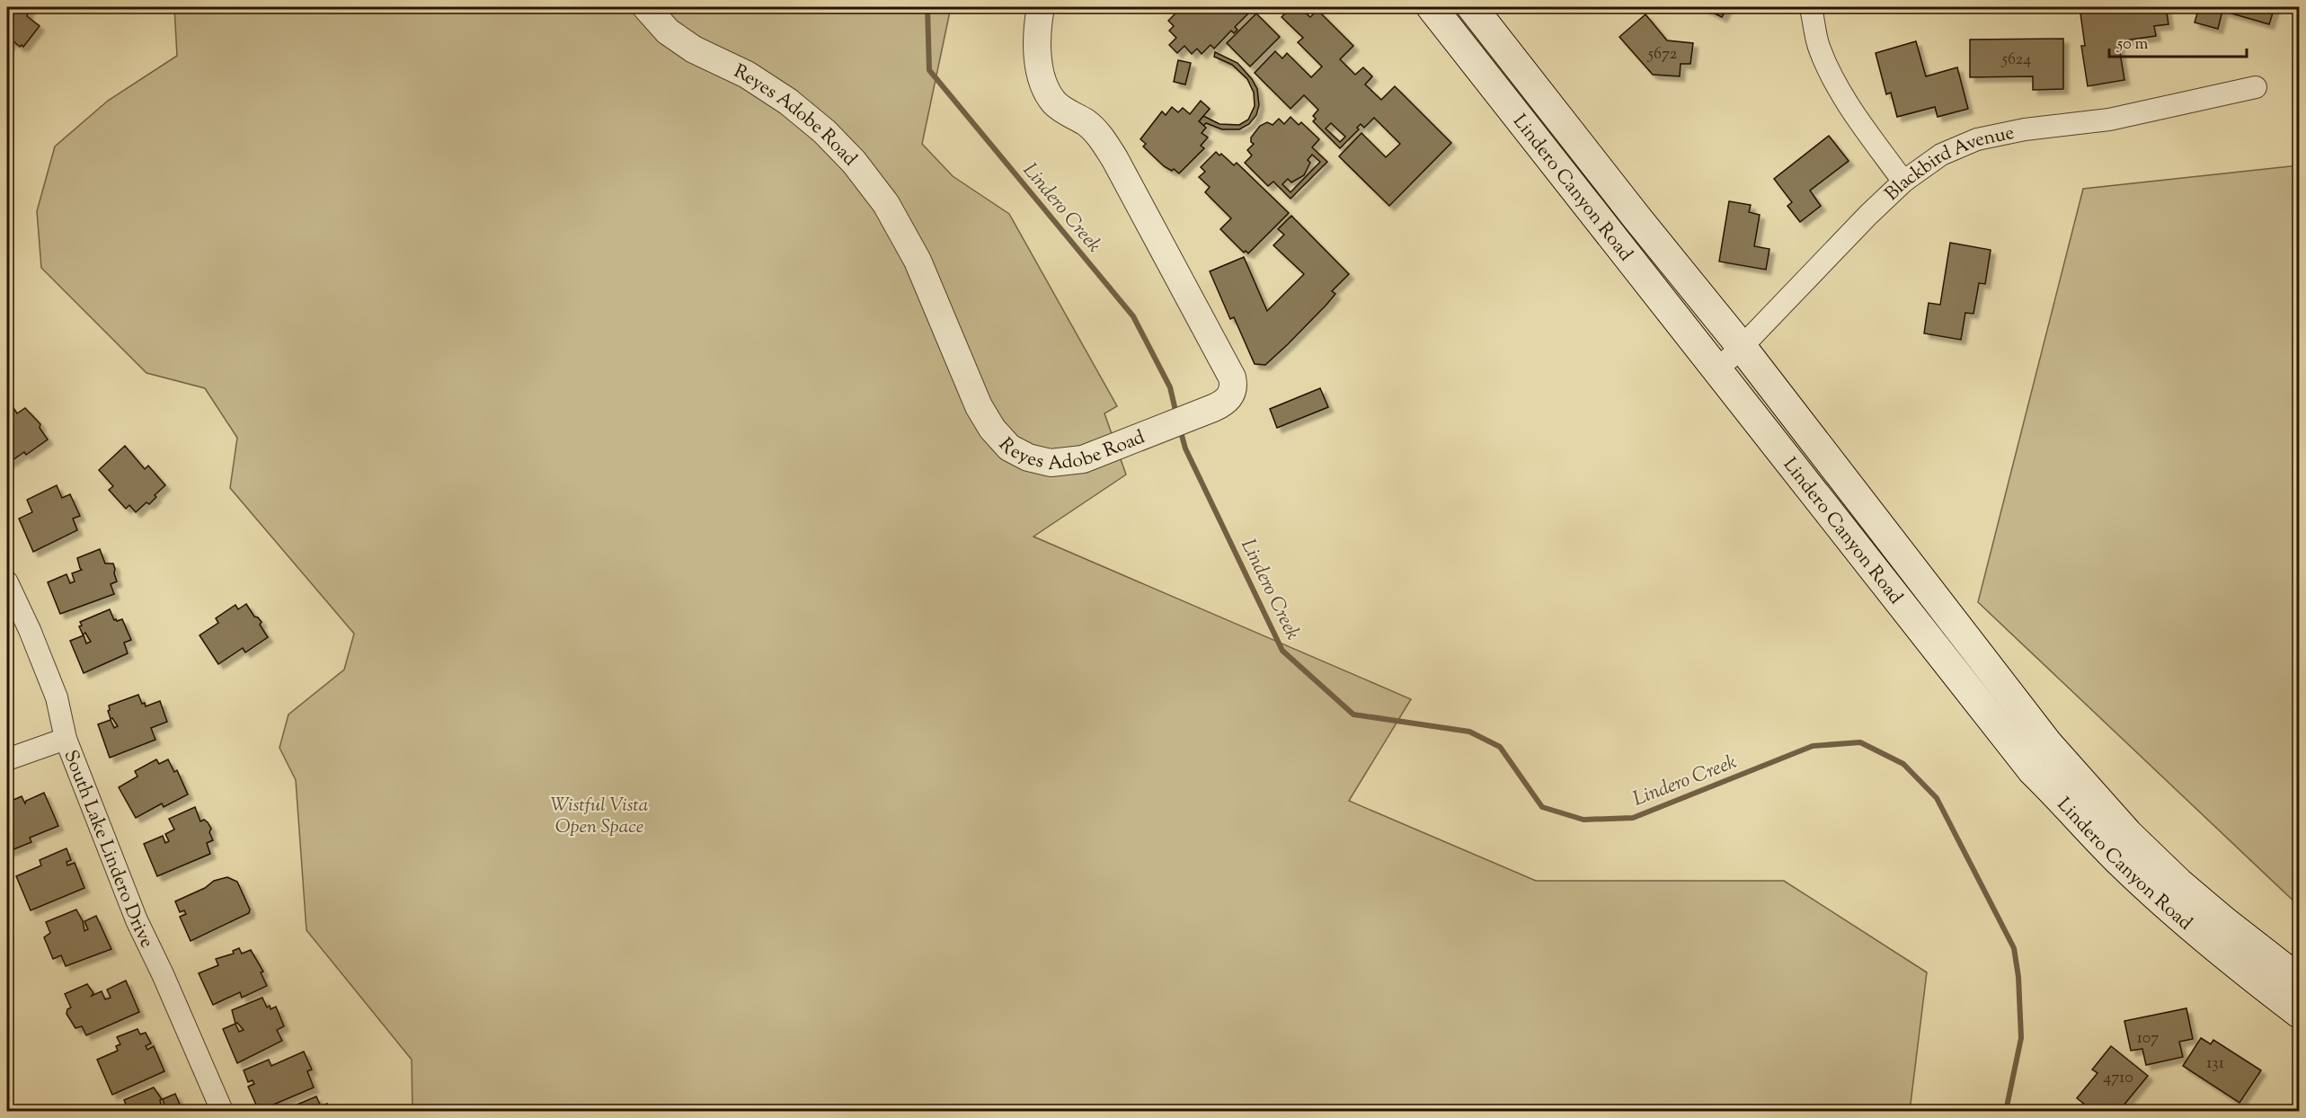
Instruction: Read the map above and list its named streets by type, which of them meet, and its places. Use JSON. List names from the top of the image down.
{
  "streets": {
    "main road": ["Lindero Canyon Road"],
    "street": ["Reyes Adobe Road", "Blackbird Avenue", "South Lake Lindero Drive"]
  },
  "crossings": [
    ["Blackbird Avenue", "Lindero Canyon Road"]
  ],
  "water": ["Lindero Creek"],
  "parks": ["Wistful Vista Open Space"],
  "house_numbers": [
    "5672",
    "5624",
    "107",
    "131",
    "4710"
  ],
  "scale_bar": "50 m"
}
